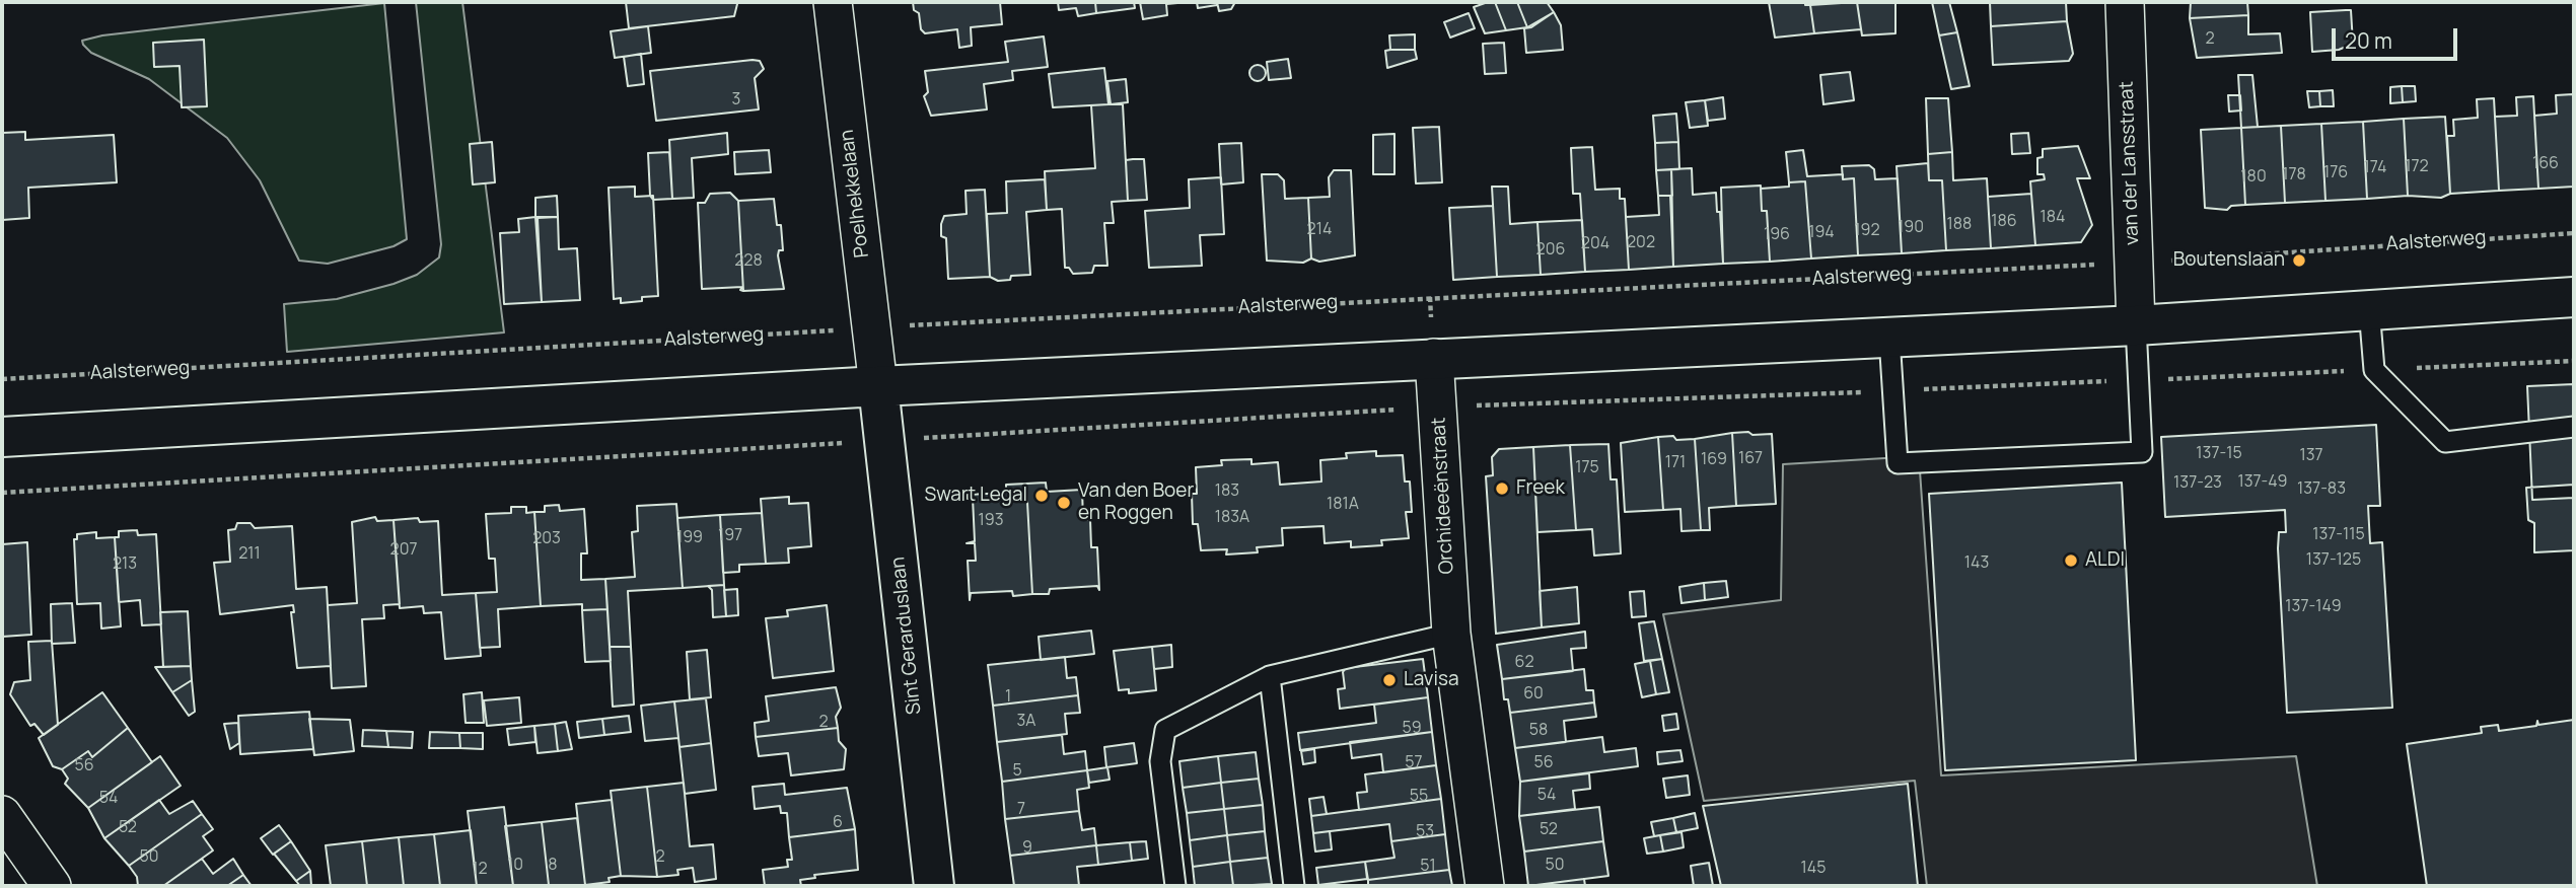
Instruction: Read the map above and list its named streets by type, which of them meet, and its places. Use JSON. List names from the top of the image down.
{
  "streets": {
    "main road": ["Sint Gerarduslaan"],
    "street": ["van der Lansstraat", "Poelhekkelaan", "Orchideeënstraat"],
    "path": ["Aalsterweg"]
  },
  "crossings": [
    ["van der Lansstraat", "Aalsterweg"],
    ["Poelhekkelaan", "Aalsterweg"],
    ["Poelhekkelaan", "Sint Gerarduslaan"]
  ],
  "places": [
    "Boutenslaan",
    "Freek",
    "Swart Legal",
    "Van den Boer en Roggen",
    "ALDI",
    "Lavisa"
  ],
  "house_numbers": [
    "2",
    "3",
    "166",
    "172",
    "174",
    "176",
    "178",
    "180",
    "184",
    "186",
    "188",
    "190",
    "214",
    "192",
    "194",
    "196",
    "202",
    "204",
    "206",
    "228",
    "137-15",
    "137",
    "167",
    "169",
    "171",
    "175",
    "137-49",
    "137-23",
    "137-83",
    "183",
    "181A",
    "183A",
    "193",
    "137-115",
    "197",
    "199",
    "203",
    "207",
    "211",
    "137-125",
    "143",
    "213",
    "137-149",
    "62",
    "60",
    "1",
    "3A",
    "2",
    "59",
    "58",
    "57",
    "56",
    "56",
    "5",
    "54",
    "55",
    "54",
    "7",
    "6",
    "52",
    "52",
    "53",
    "9",
    "50",
    "2",
    "10",
    "8",
    "50",
    "51",
    "145",
    "12"
  ],
  "scale_bar": "20 m"
}
